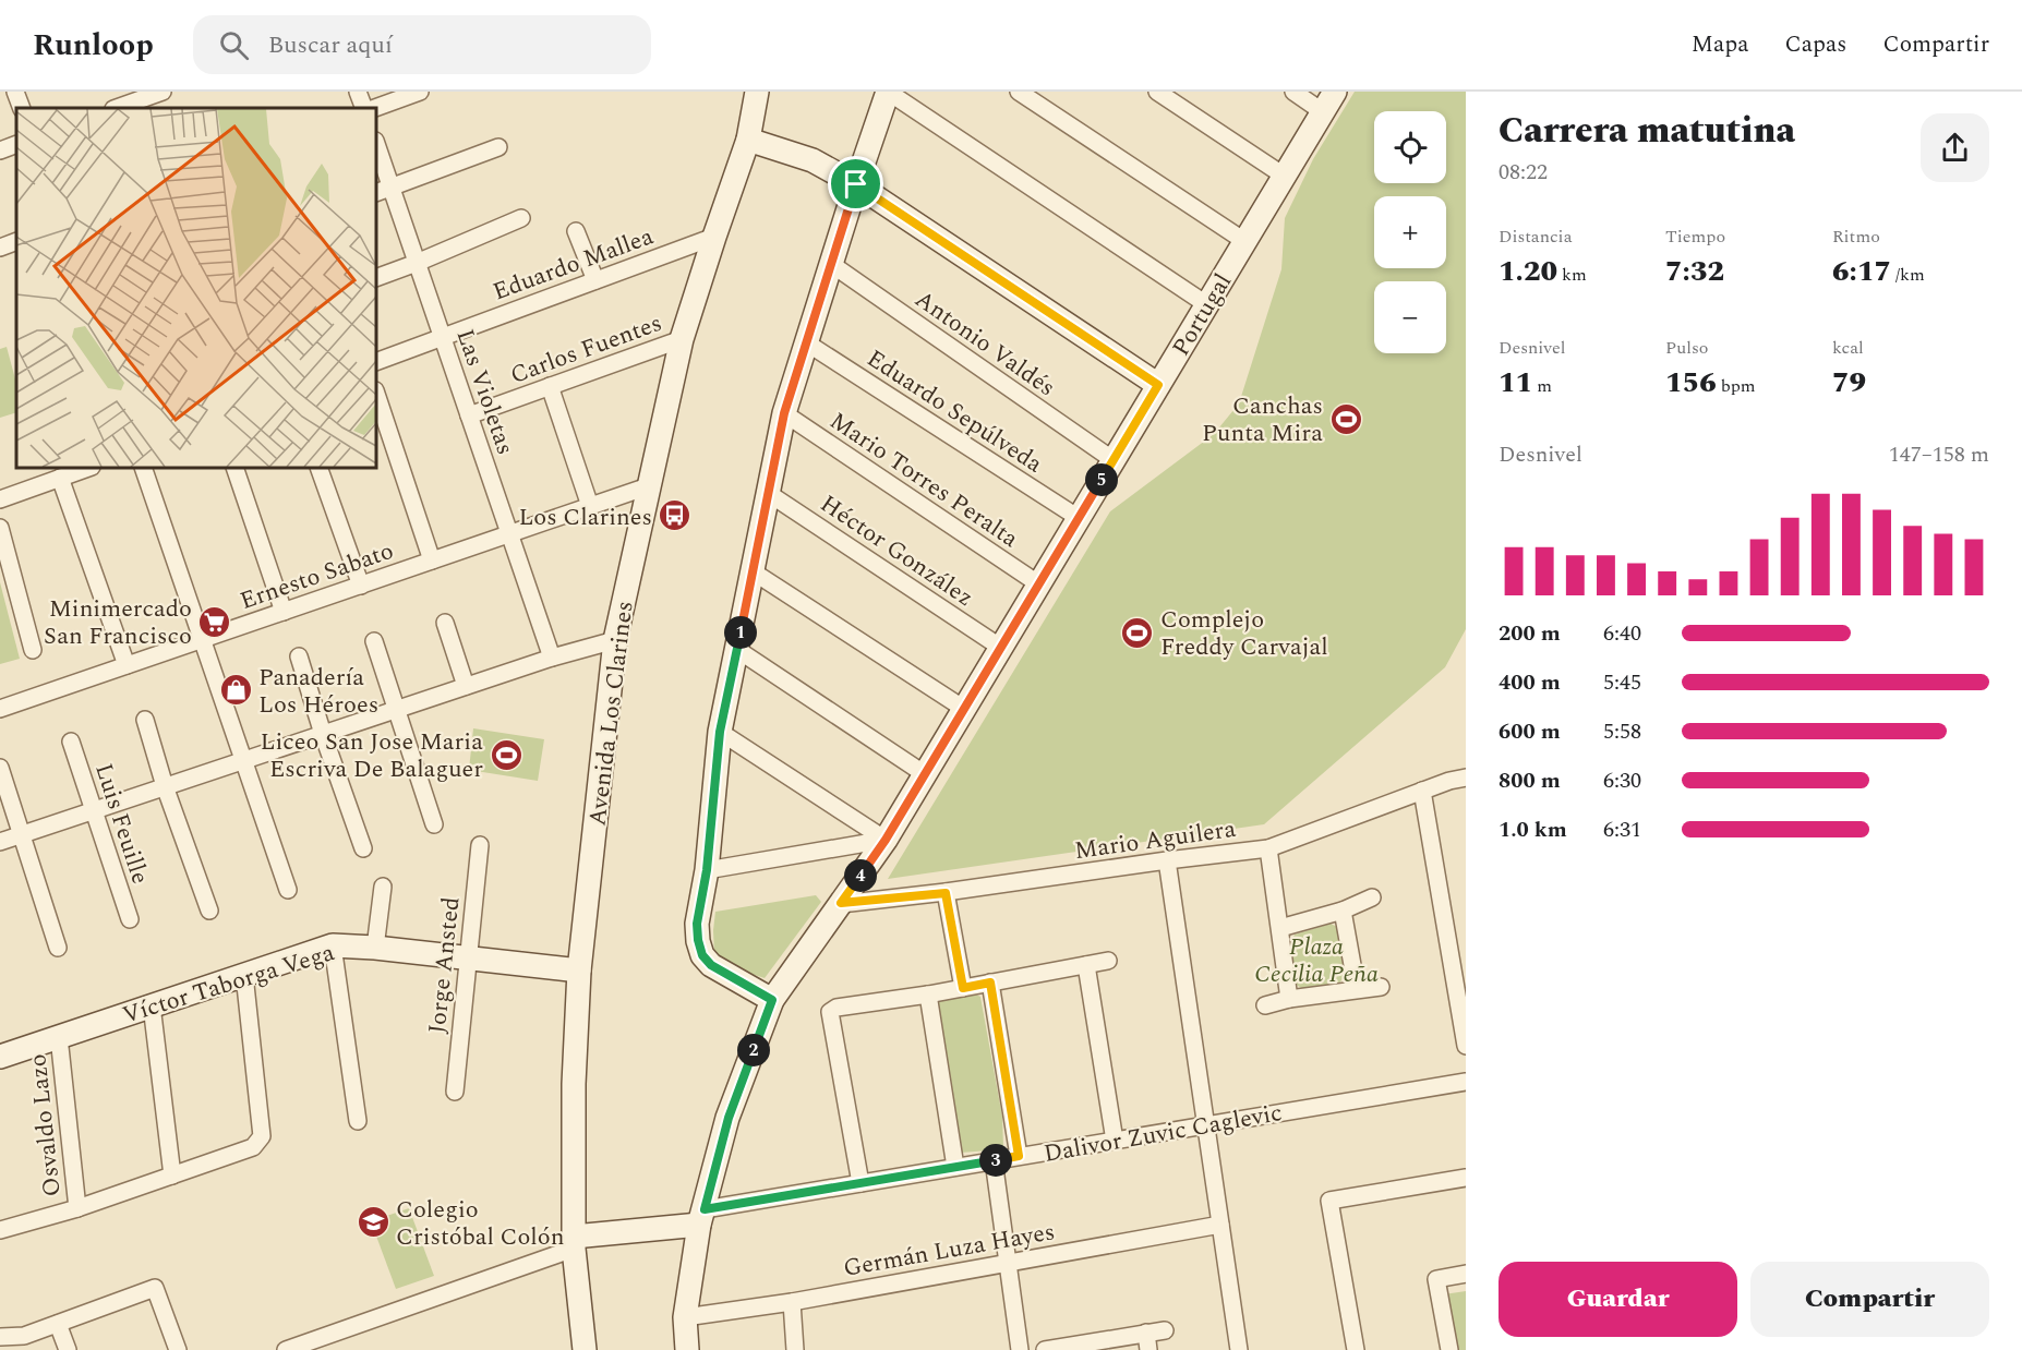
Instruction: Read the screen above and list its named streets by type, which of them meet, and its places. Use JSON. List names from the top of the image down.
{
  "streets": {
    "main road": [
      "Portugal",
      "Avenida Los Clarines",
      "Víctor Taborga Vega",
      "Dalivor Zuvic Caglevic"
    ],
    "street": [
      "Eduardo Mallea",
      "Antonio Valdés",
      "Carlos Fuentes",
      "Las Violetas",
      "Eduardo Sepúlveda",
      "Mario Torres Peralta",
      "Héctor González",
      "Ernesto Sabato",
      "Luis Feuille",
      "Mario Aguilera",
      "Jorge Ansted",
      "Osvaldo Lazo",
      "Germán Luza Hayes"
    ]
  },
  "crossings": [
    ["Eduardo Mallea", "Las Violetas"],
    ["Eduardo Mallea", "Avenida Los Clarines"],
    ["Portugal", "Antonio Valdés"],
    ["Portugal", "Eduardo Sepúlveda"],
    ["Portugal", "Mario Torres Peralta"],
    ["Portugal", "Héctor González"],
    ["Portugal", "Mario Aguilera"],
    ["Portugal", "Dalivor Zuvic Caglevic"],
    ["Portugal", "Germán Luza Hayes"],
    ["Carlos Fuentes", "Las Violetas"],
    ["Carlos Fuentes", "Avenida Los Clarines"],
    ["Las Violetas", "Ernesto Sabato"],
    ["Ernesto Sabato", "Avenida Los Clarines"],
    ["Avenida Los Clarines", "Víctor Taborga Vega"],
    ["Avenida Los Clarines", "Dalivor Zuvic Caglevic"],
    ["Jorge Ansted", "Víctor Taborga Vega"],
    ["Víctor Taborga Vega", "Osvaldo Lazo"]
  ],
  "parks": ["Plaza Cecilia Peña"],
  "places": {
    "sports": ["Canchas Punta Mira", "Complejo Freddy Carvajal", "Liceo San Jose Maria Escriva De Balaguer"],
    "bus stop": ["Los Clarines"],
    "supermarket": ["Minimercado San Francisco"],
    "shop": ["Panadería Los Héroes"],
    "school or university": ["Colegio Cristóbal Colón"]
  },
  "page": {
    "header": "Runloop",
    "search": "Buscar aquí",
    "nav": ["Mapa", "Capas", "Compartir"],
    "heading": ["Carrera matutina", "08:22"],
    "map_buttons": ["+", "−"],
    "stats": [
      ["Distancia", "1.20 km"],
      ["Tiempo", "7:32"],
      ["Ritmo", "6:17 /km"],
      ["Desnivel", "11 m"],
      ["Pulso", "156 bpm"],
      ["kcal", "79"]
    ],
    "chart": ["Desnivel", "147–158 m"],
    "pins": [
      "5",
      "1",
      "4",
      "2",
      "3"
    ],
    "list": [
      {
        "name": "200 m",
        "note": "6:40"
      },
      {
        "name": "400 m",
        "note": "5:45"
      },
      {
        "name": "600 m",
        "note": "5:58"
      },
      {
        "name": "800 m",
        "note": "6:30"
      },
      {
        "name": "1.0 km",
        "note": "6:31"
      }
    ],
    "buttons": ["Guardar", "Compartir"]
  }
}
